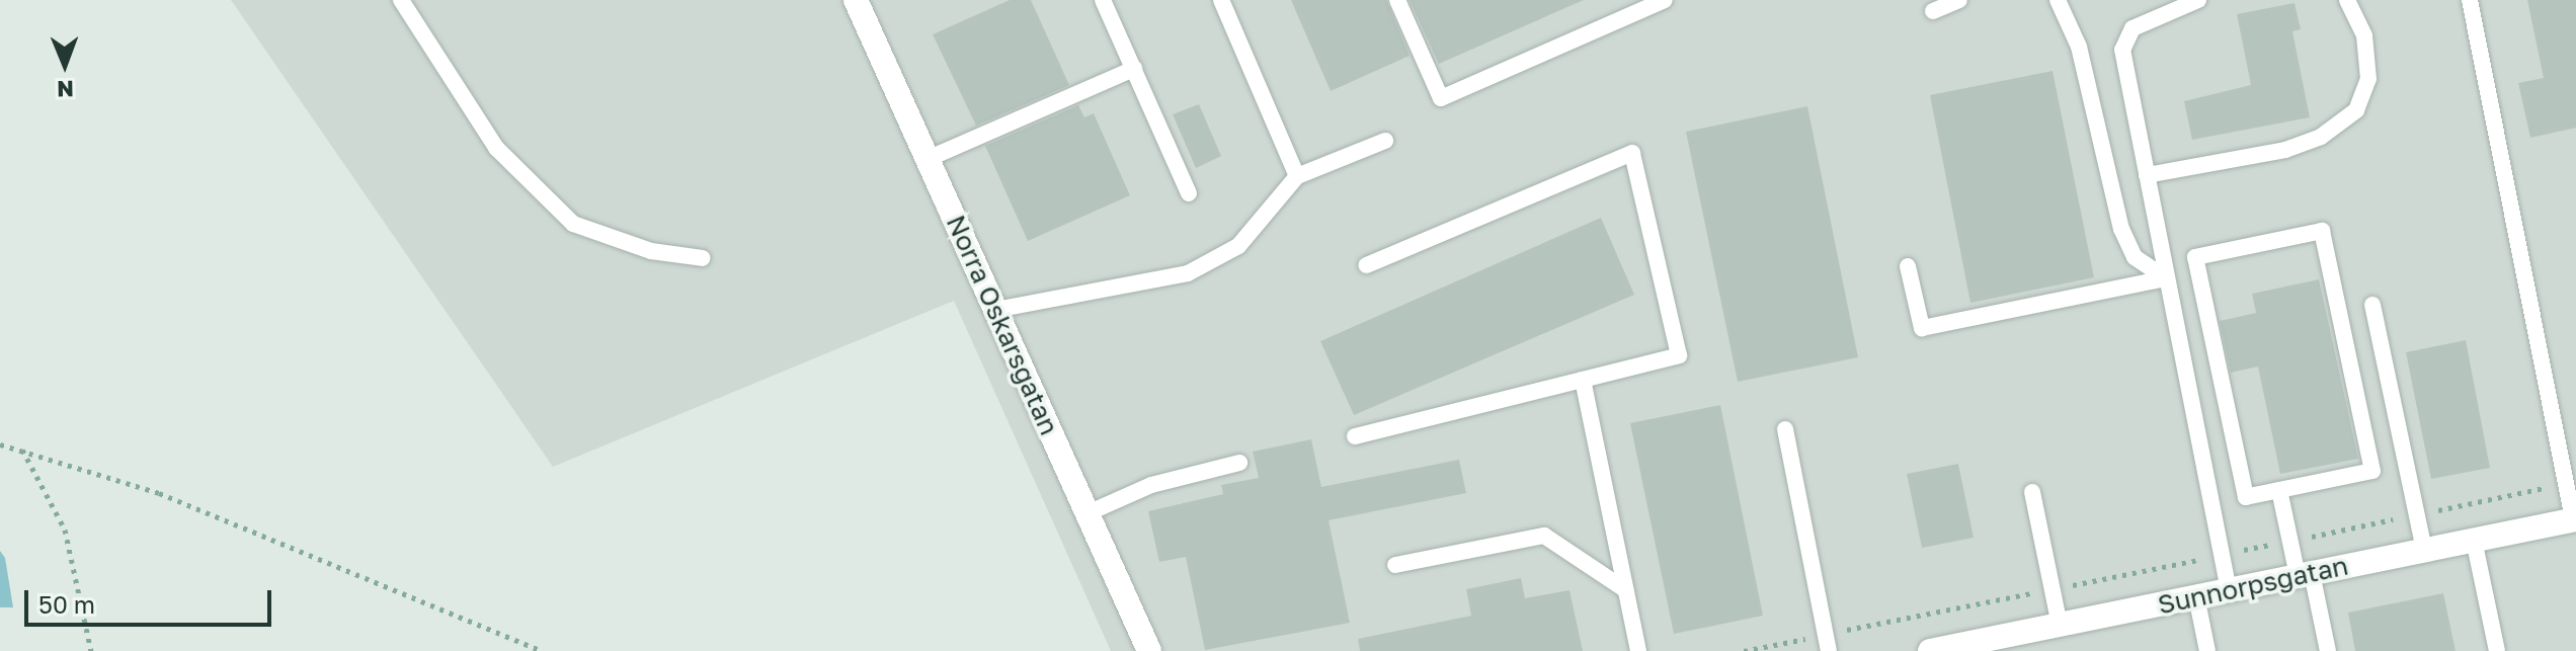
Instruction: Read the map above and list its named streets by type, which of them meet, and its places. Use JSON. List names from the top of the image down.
{
  "streets": {
    "street": ["Norra Oskarsgatan", "Sunnorpsgatan"]
  },
  "scale_bar": "50 m",
  "north": "bottom"
}
